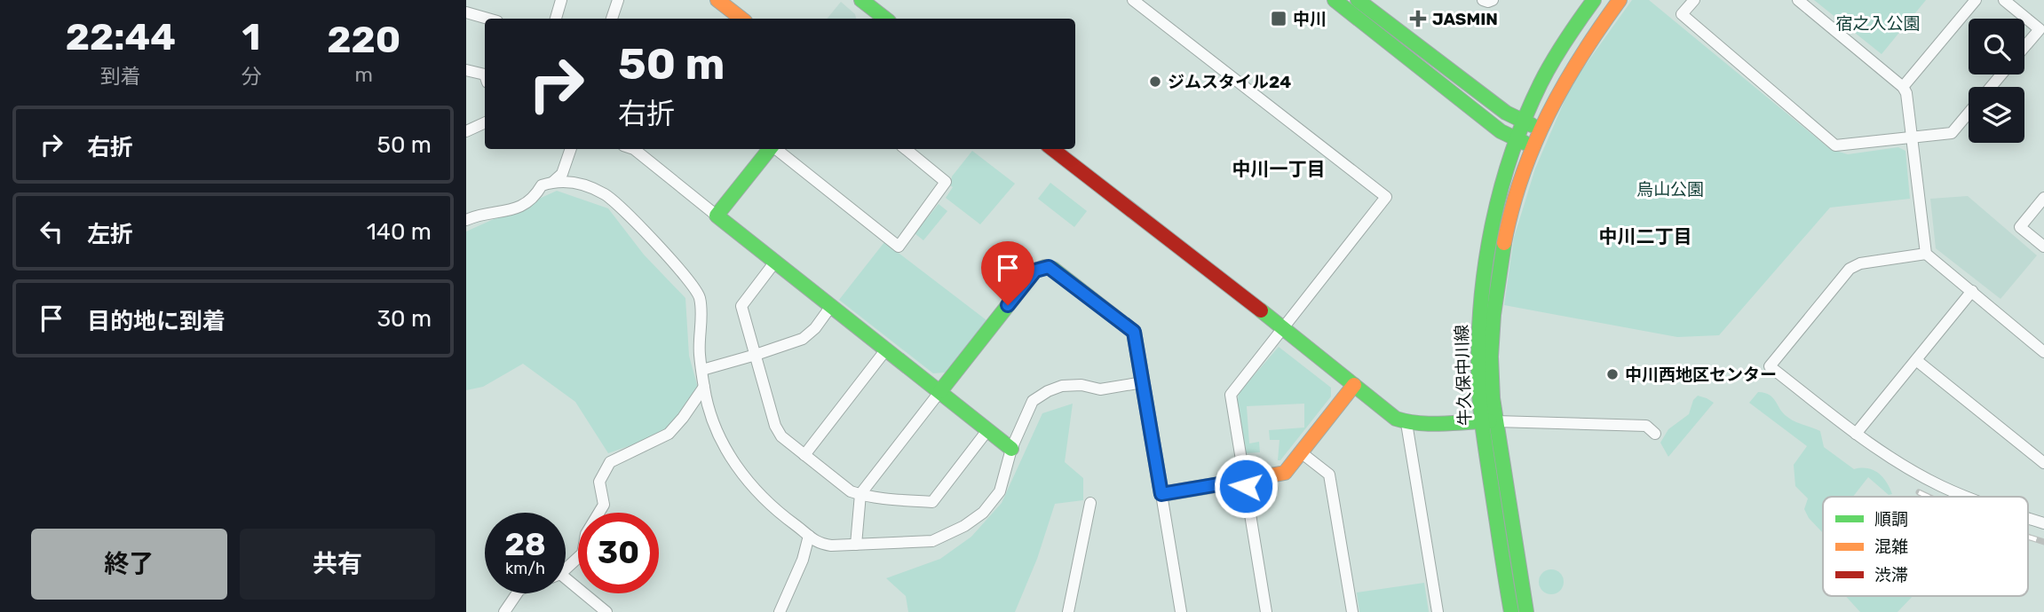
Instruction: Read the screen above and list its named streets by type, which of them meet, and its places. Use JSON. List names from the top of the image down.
{
  "streets": {
    "street": ["牛久保中川線"]
  },
  "districts": ["中川一丁目", "中川二丁目"],
  "parks": ["宿之入公園", "烏山公園"],
  "places": {
    "transit": ["中川"],
    "health": ["JASMIN"],
    "other": ["ジムスタイル24", "中川西地区センター"]
  },
  "legend": ["順調", "混雑", "渋滞"],
  "page": {
    "eta": [
      "22:44",
      "到着",
      "1",
      "分",
      "220",
      "m"
    ],
    "turn": ["50 m", "右折"],
    "list": [
      {
        "name": "右折",
        "value": "50 m"
      },
      {
        "name": "左折",
        "value": "140 m"
      },
      {
        "name": "目的地に到着",
        "value": "30 m"
      }
    ],
    "speed": "28 km/h",
    "limit": "30",
    "buttons": ["終了", "共有"]
  }
}
